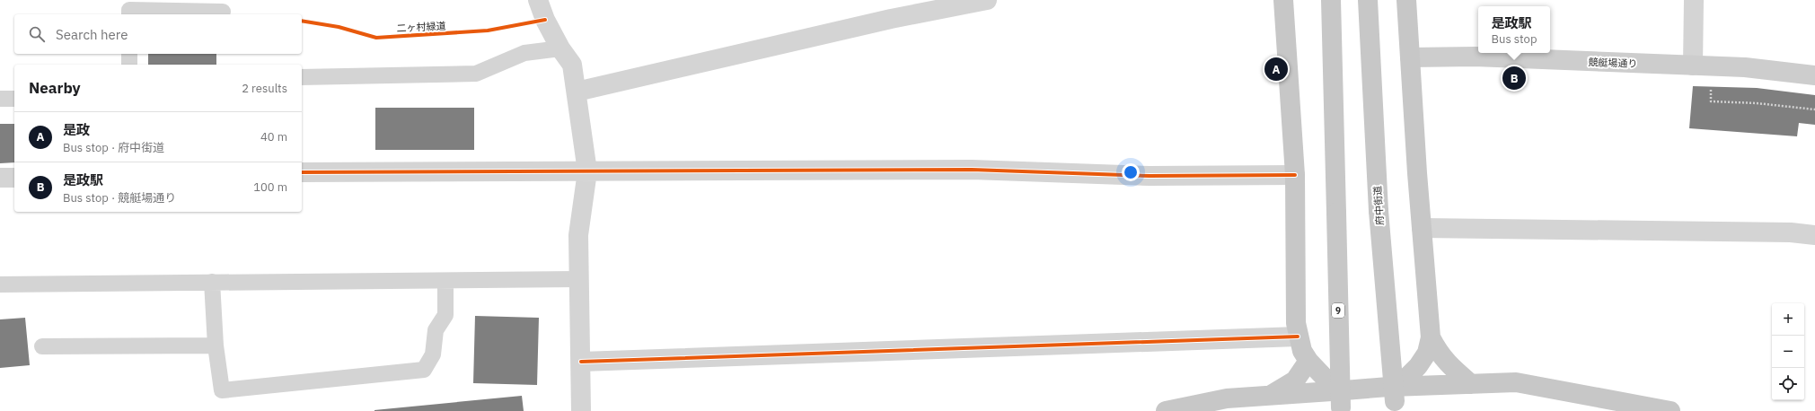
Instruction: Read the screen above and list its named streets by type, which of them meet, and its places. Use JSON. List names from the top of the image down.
{
  "streets": {
    "main road": ["府中街道", "9"],
    "street": ["競艇場通り"],
    "cycle path": ["二ヶ村緑道"]
  },
  "page": {
    "popup": ["是政駅", "Bus stop"],
    "search": "Search here",
    "pins": ["A", "B"],
    "heading": ["Nearby", "2 results"],
    "list": [
      {
        "mark": "A",
        "name": "是政",
        "note": "Bus stop · 府中街道",
        "value": "40 m"
      },
      {
        "mark": "B",
        "name": "是政駅",
        "note": "Bus stop · 競艇場通り",
        "value": "100 m"
      }
    ],
    "map_buttons": ["+", "−"]
  }
}
